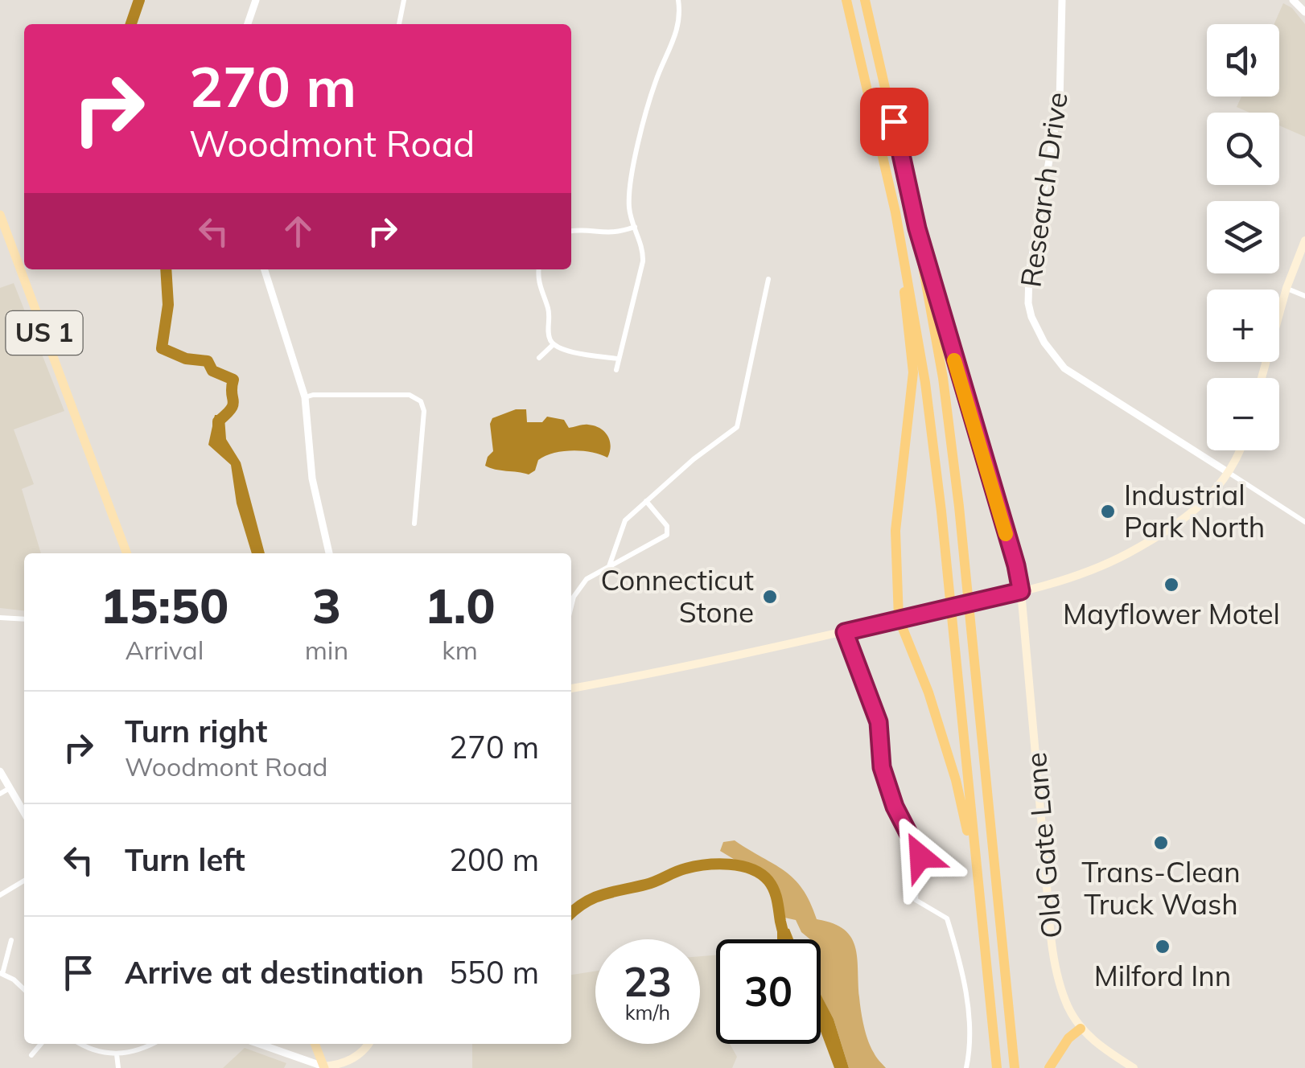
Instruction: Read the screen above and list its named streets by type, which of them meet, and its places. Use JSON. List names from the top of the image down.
{
  "streets": {
    "main road": ["US 1", "Old Gate Lane"],
    "street": ["Research Drive"]
  },
  "places": [
    "Industrial Park North",
    "Mayflower Motel",
    "Connecticut Stone",
    "Trans-Clean Truck Wash",
    "Milford Inn"
  ],
  "page": {
    "map_buttons": ["+", "−"],
    "turn": ["270 m", "Woodmont Road"],
    "eta": [
      "15:50",
      "Arrival",
      "3",
      "min",
      "1.0",
      "km"
    ],
    "list": [
      {
        "name": "Turn right",
        "note": "Woodmont Road",
        "value": "270 m"
      },
      {
        "name": "Turn left",
        "value": "200 m"
      },
      {
        "name": "Arrive at destination",
        "value": "550 m"
      }
    ],
    "speed": "23 km/h",
    "limit": "30"
  }
}
